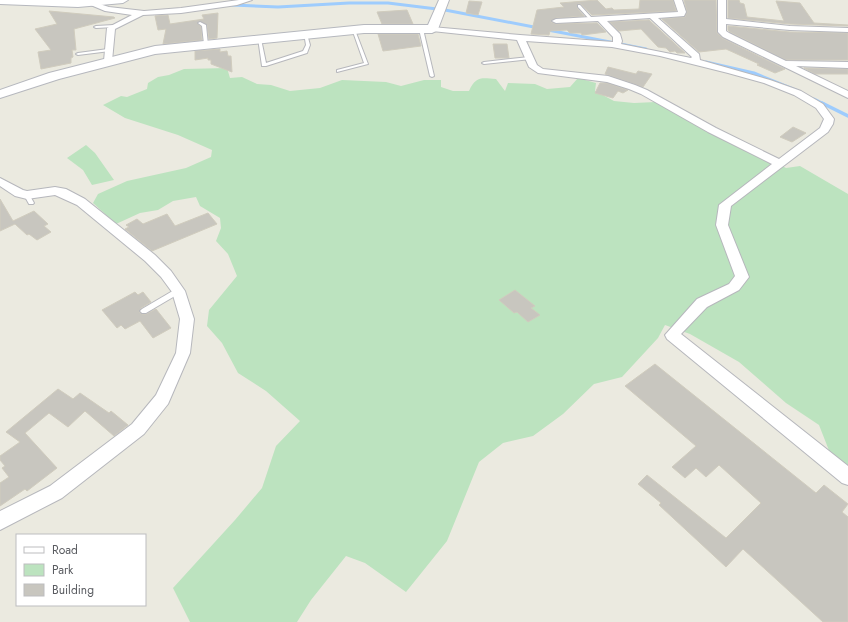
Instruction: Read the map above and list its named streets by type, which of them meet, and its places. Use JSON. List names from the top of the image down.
{
  "legend": ["Road", "Park", "Building"]
}
